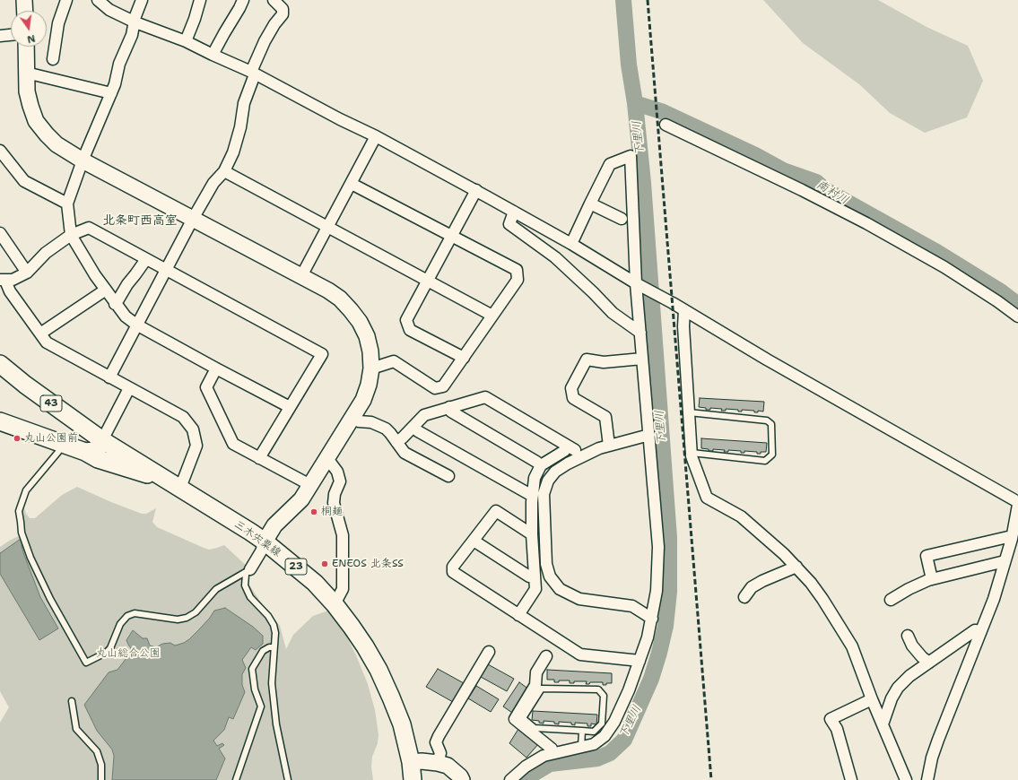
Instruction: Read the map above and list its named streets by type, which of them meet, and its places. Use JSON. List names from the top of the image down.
{
  "streets": {
    "main road": ["43", "三木宍粟線", "23"]
  },
  "crossings": [
    ["43", "三木宍粟線"],
    ["三木宍粟線", "23"]
  ],
  "districts": ["北条町西高室"],
  "water": ["下里川", "南村川"],
  "parks": ["丸山総合公園"],
  "places": ["丸山公園前", "桐麺", "ENEOS 北条SS"],
  "north": "bottom"
}
